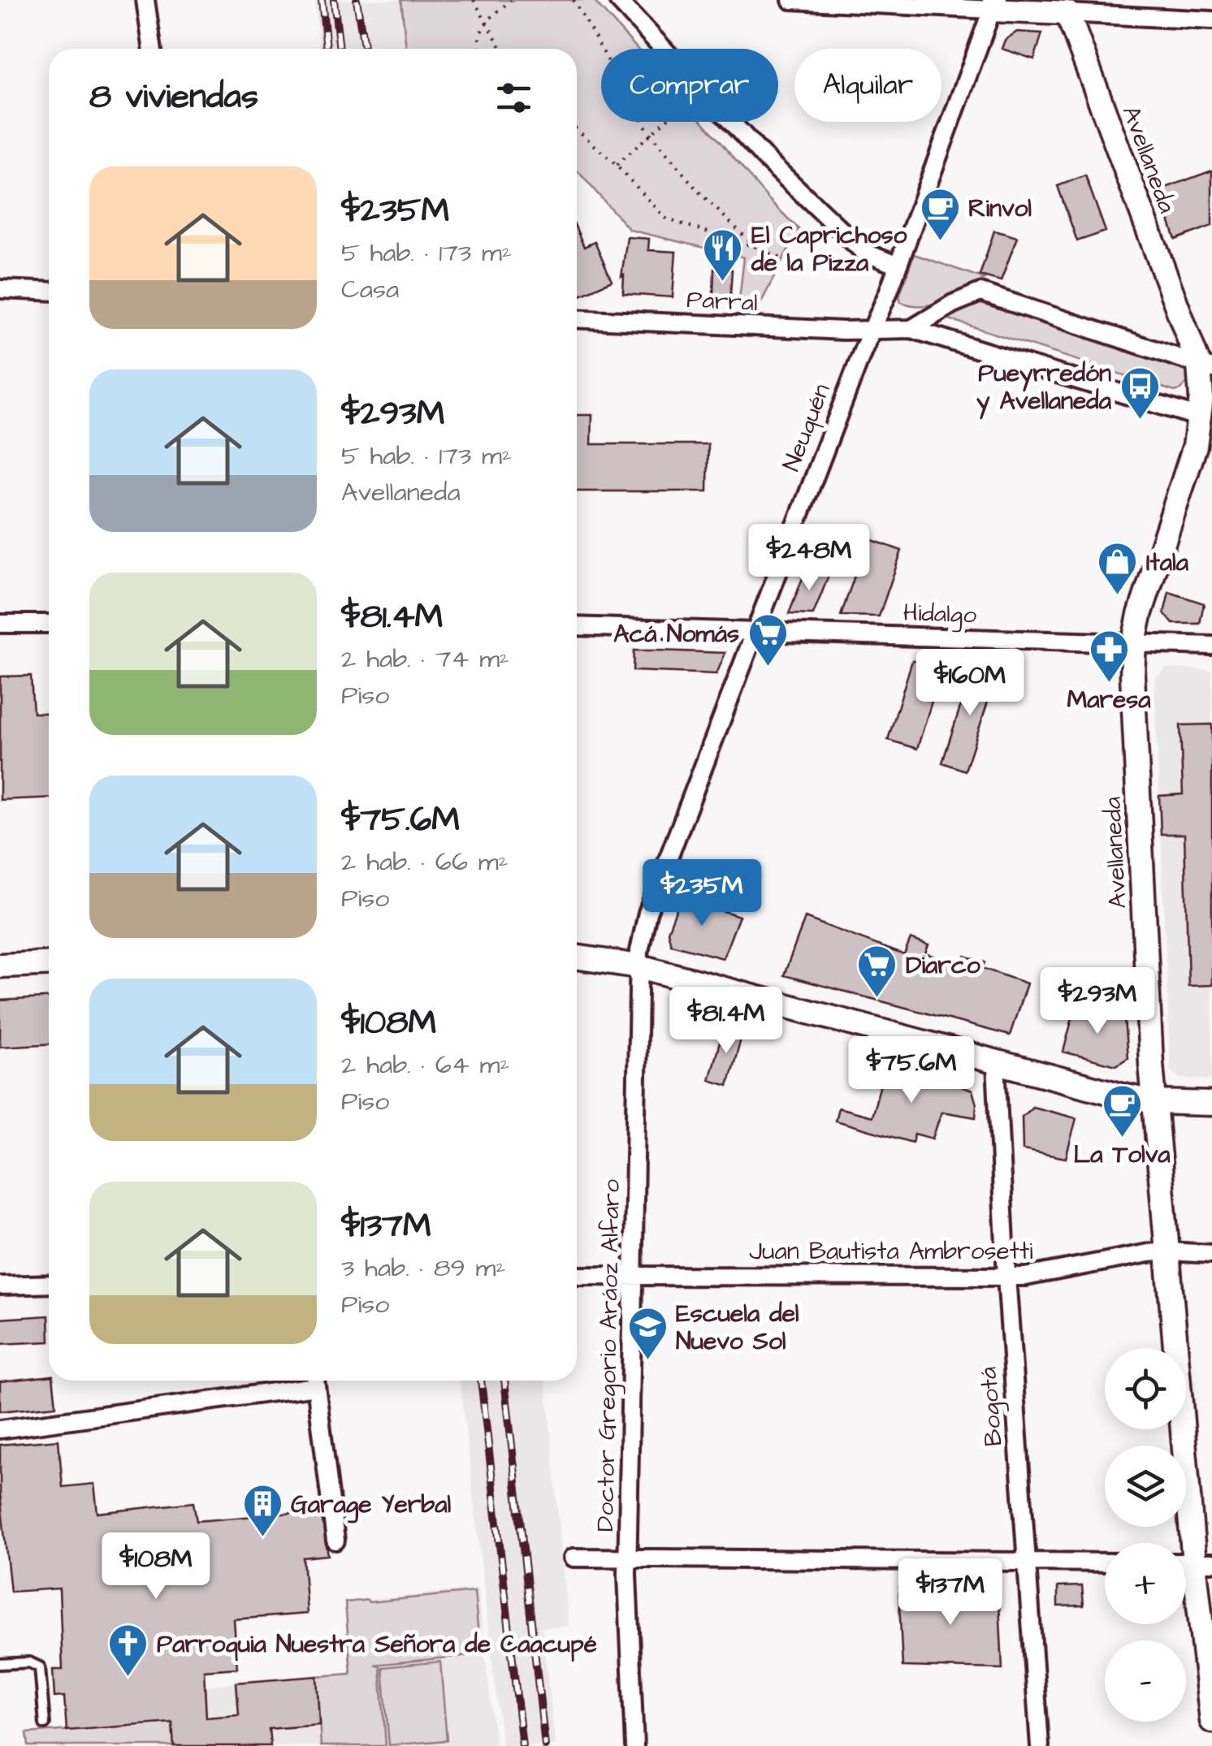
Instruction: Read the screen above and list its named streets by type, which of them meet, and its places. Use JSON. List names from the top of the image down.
{
  "streets": {
    "street": [
      "Avellaneda",
      "Parral",
      "Neuquén",
      "Hidalgo",
      "Juan Bautista Ambrosetti",
      "Doctor Gregorio Aráoz Alfaro",
      "Bogotá"
    ]
  },
  "crossings": [
    ["Avellaneda", "Hidalgo"],
    ["Avellaneda", "Juan Bautista Ambrosetti"],
    ["Parral", "Neuquén"],
    ["Neuquén", "Hidalgo"],
    ["Neuquén", "Doctor Gregorio Aráoz Alfaro"],
    ["Juan Bautista Ambrosetti", "Doctor Gregorio Aráoz Alfaro"],
    ["Juan Bautista Ambrosetti", "Bogotá"]
  ],
  "places": {
    "cafe": ["Rinvol", "La Tolva"],
    "restaurant": ["El Caprichoso de la Pizza"],
    "bus stop": ["Pueyrredón y Avellaneda"],
    "shop": ["Itala"],
    "supermarket": ["Acá Nomás", "Diarco"],
    "pharmacy": ["Maresa"],
    "school or university": ["Escuela del Nuevo Sol"],
    "building": ["Garage Yerbal"],
    "church": ["Parroquia Nuestra Señora de Caacupé"]
  },
  "page": {
    "chip": ["Comprar", "Alquilar"],
    "heading": "8 viviendas",
    "list": [
      {
        "name": "$235M",
        "note": "5 hab. · 173 m² · Casa"
      },
      {
        "name": "$293M",
        "note": "5 hab. · 173 m² · Avellaneda"
      },
      {
        "name": "$81.4M",
        "note": "2 hab. · 74 m² · Piso"
      },
      {
        "name": "$75.6M",
        "note": "2 hab. · 66 m² · Piso"
      },
      {
        "name": "$108M",
        "note": "2 hab. · 64 m² · Piso"
      },
      {
        "name": "$137M",
        "note": "3 hab. · 89 m² · Piso"
      }
    ],
    "price": [
      "$248M",
      "$160M",
      "$235M",
      "$293M",
      "$81.4M",
      "$75.6M",
      "$108M",
      "$137M"
    ],
    "map_buttons": ["+", "−"]
  }
}
